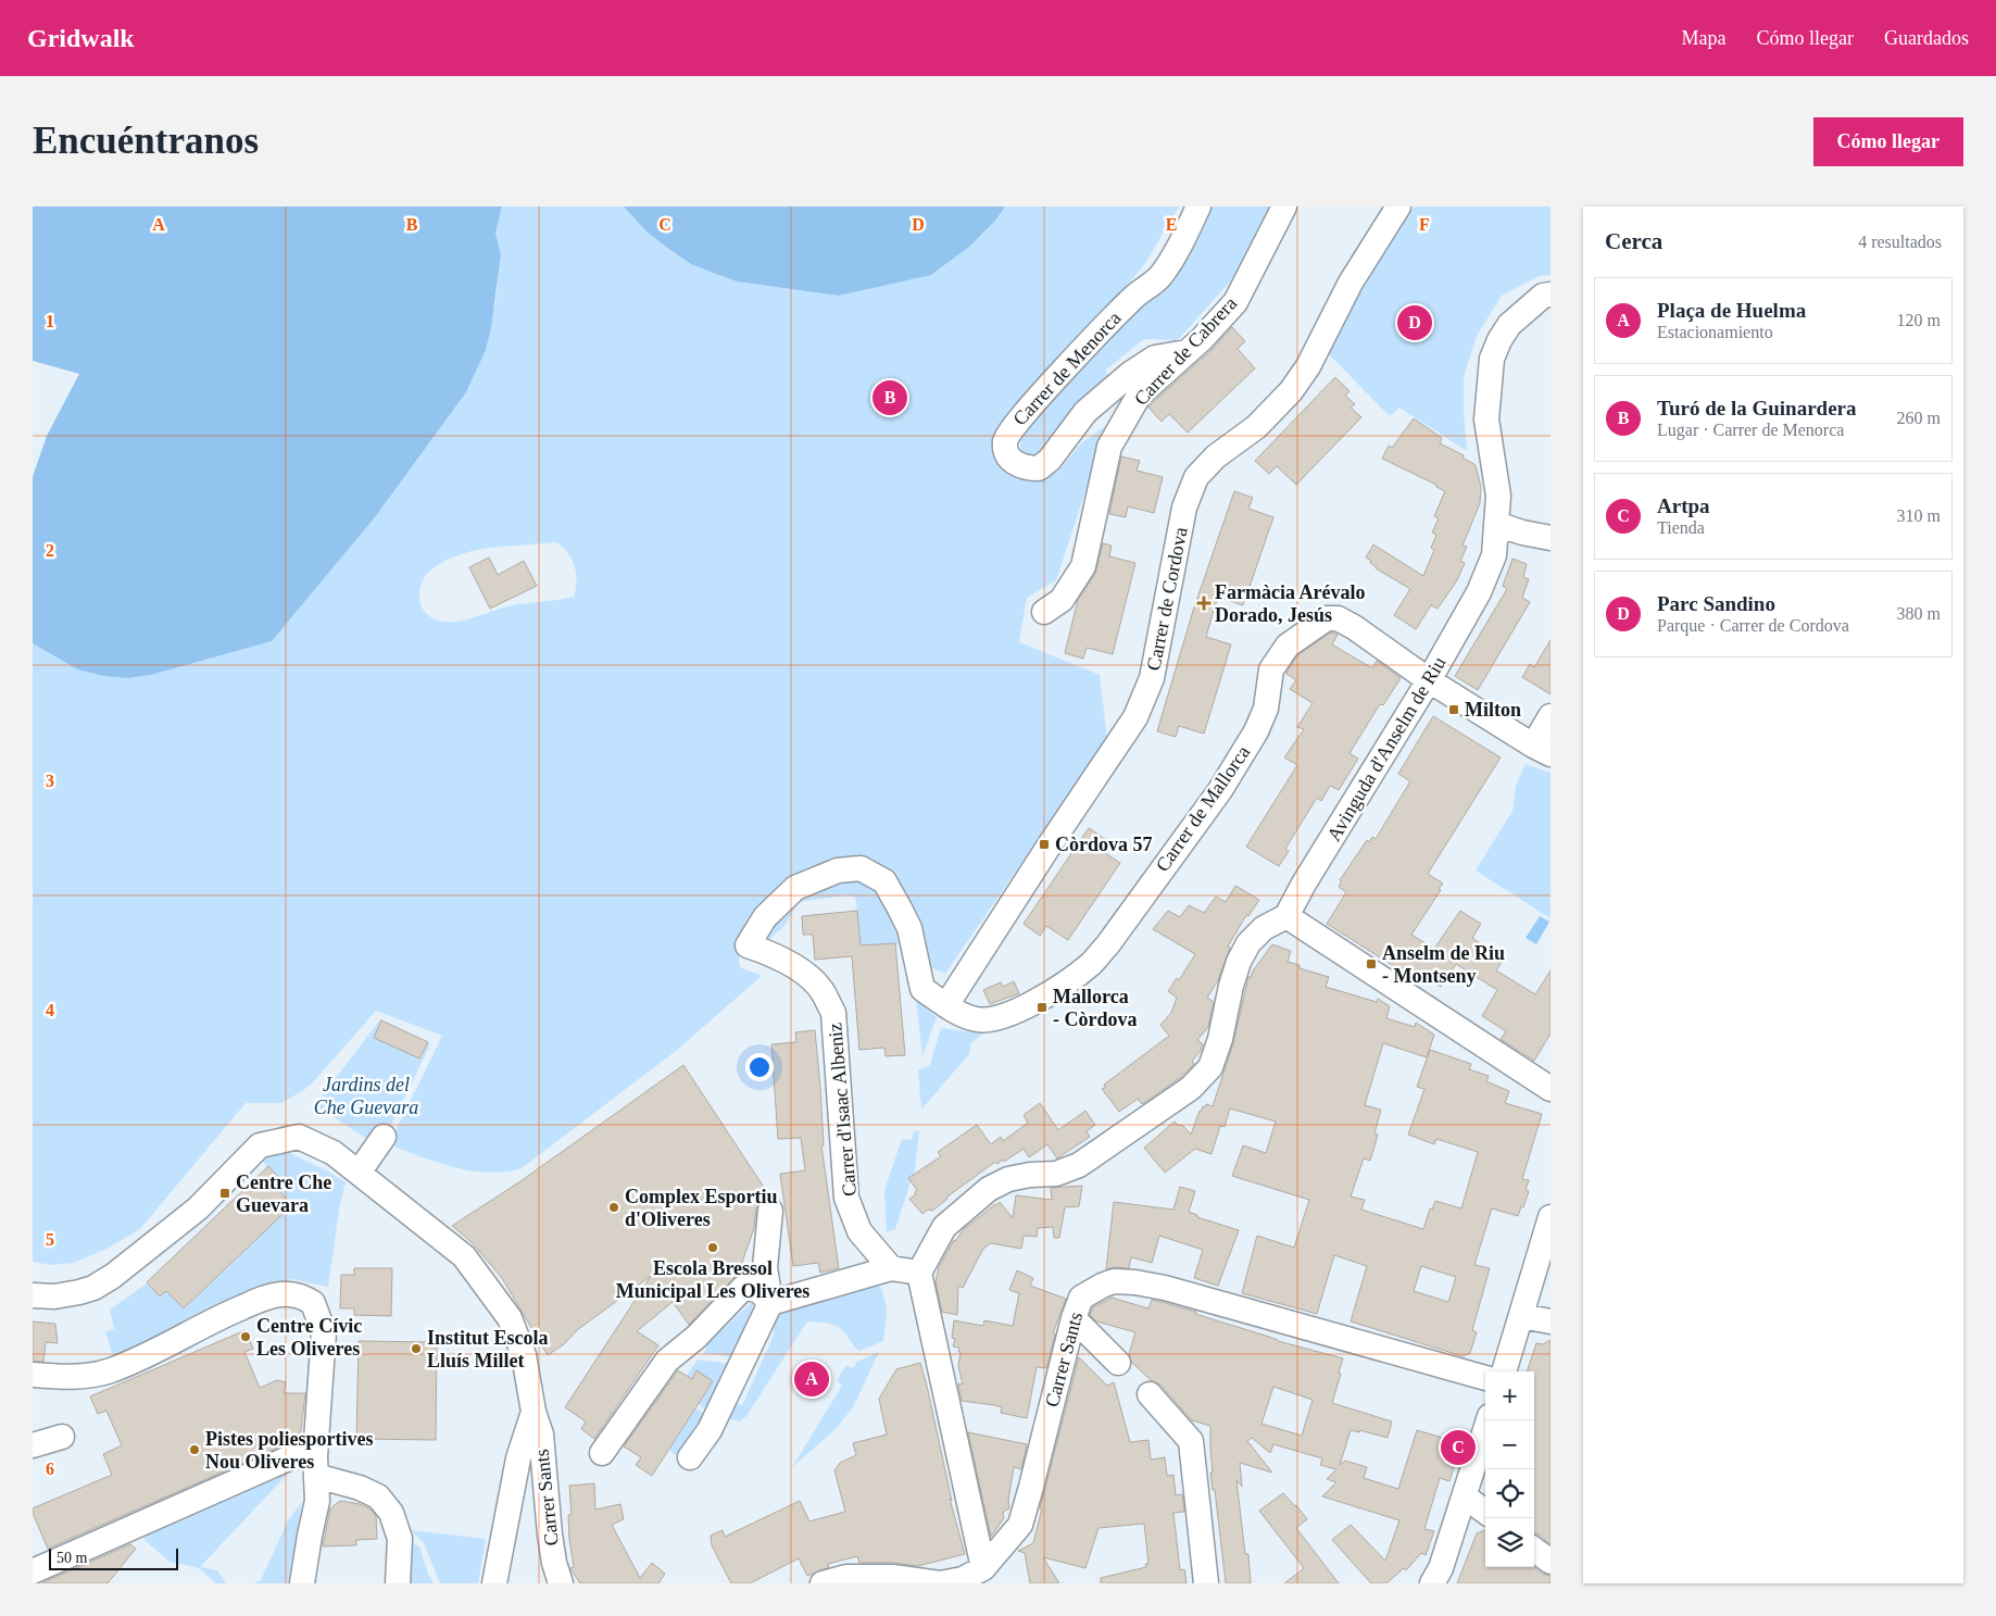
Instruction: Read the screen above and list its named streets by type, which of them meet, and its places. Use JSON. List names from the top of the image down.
{
  "streets": {
    "street": [
      "Carrer de Cabrera",
      "Carrer de Menorca",
      "Carrer de Cordova",
      "Avinguda d'Anselm de Riu",
      "Carrer de Mallorca",
      "Carrer d'Isaac Albeniz",
      "Carrer Sants"
    ]
  },
  "crossings": [
    ["Carrer de Cabrera", "Carrer de Menorca"],
    ["Carrer de Cordova", "Carrer de Mallorca"],
    ["Carrer de Cordova", "Carrer d'Isaac Albeniz"],
    ["Avinguda d'Anselm de Riu", "Carrer de Mallorca"],
    ["Carrer de Mallorca", "Carrer d'Isaac Albeniz"]
  ],
  "parks": ["Jardins del Che Guevara"],
  "places": {
    "health": ["Farmàcia Arévalo Dorado, Jesús"],
    "transit": [
      "Milton",
      "Còrdova 57",
      "Anselm de Riu - Montseny",
      "Mallorca - Còrdova",
      "Centre Che Guevara"
    ],
    "other": [
      "Complex Esportiu d'Oliveres",
      "Escola Bressol Municipal Les Oliveres",
      "Centre Cívic Les Oliveres",
      "Institut Escola Lluís Millet",
      "Pistes poliesportives Nou Oliveres"
    ]
  },
  "scale_bar": "50 m",
  "page": {
    "header": "Gridwalk",
    "nav": ["Mapa", "Cómo llegar", "Guardados"],
    "buttons": "Cómo llegar",
    "title": "Encuéntranos",
    "heading": ["Cerca", "4 resultados"],
    "list": [
      {
        "mark": "A",
        "name": "Plaça de Huelma",
        "note": "Estacionamiento",
        "value": "120 m"
      },
      {
        "mark": "B",
        "name": "Turó de la Guinardera",
        "note": "Lugar · Carrer de Menorca",
        "value": "260 m"
      },
      {
        "mark": "C",
        "name": "Artpa",
        "note": "Tienda",
        "value": "310 m"
      },
      {
        "mark": "D",
        "name": "Parc Sandino",
        "note": "Parque · Carrer de Cordova",
        "value": "380 m"
      }
    ],
    "pins": [
      "D",
      "B",
      "A",
      "C"
    ],
    "map_buttons": ["+", "−"],
    "scale": "50 m"
  },
  "grid": {
    "columns": [
      "A",
      "B",
      "C",
      "D",
      "E",
      "F"
    ],
    "rows": [
      "1",
      "2",
      "3",
      "4",
      "5",
      "6"
    ]
  }
}
